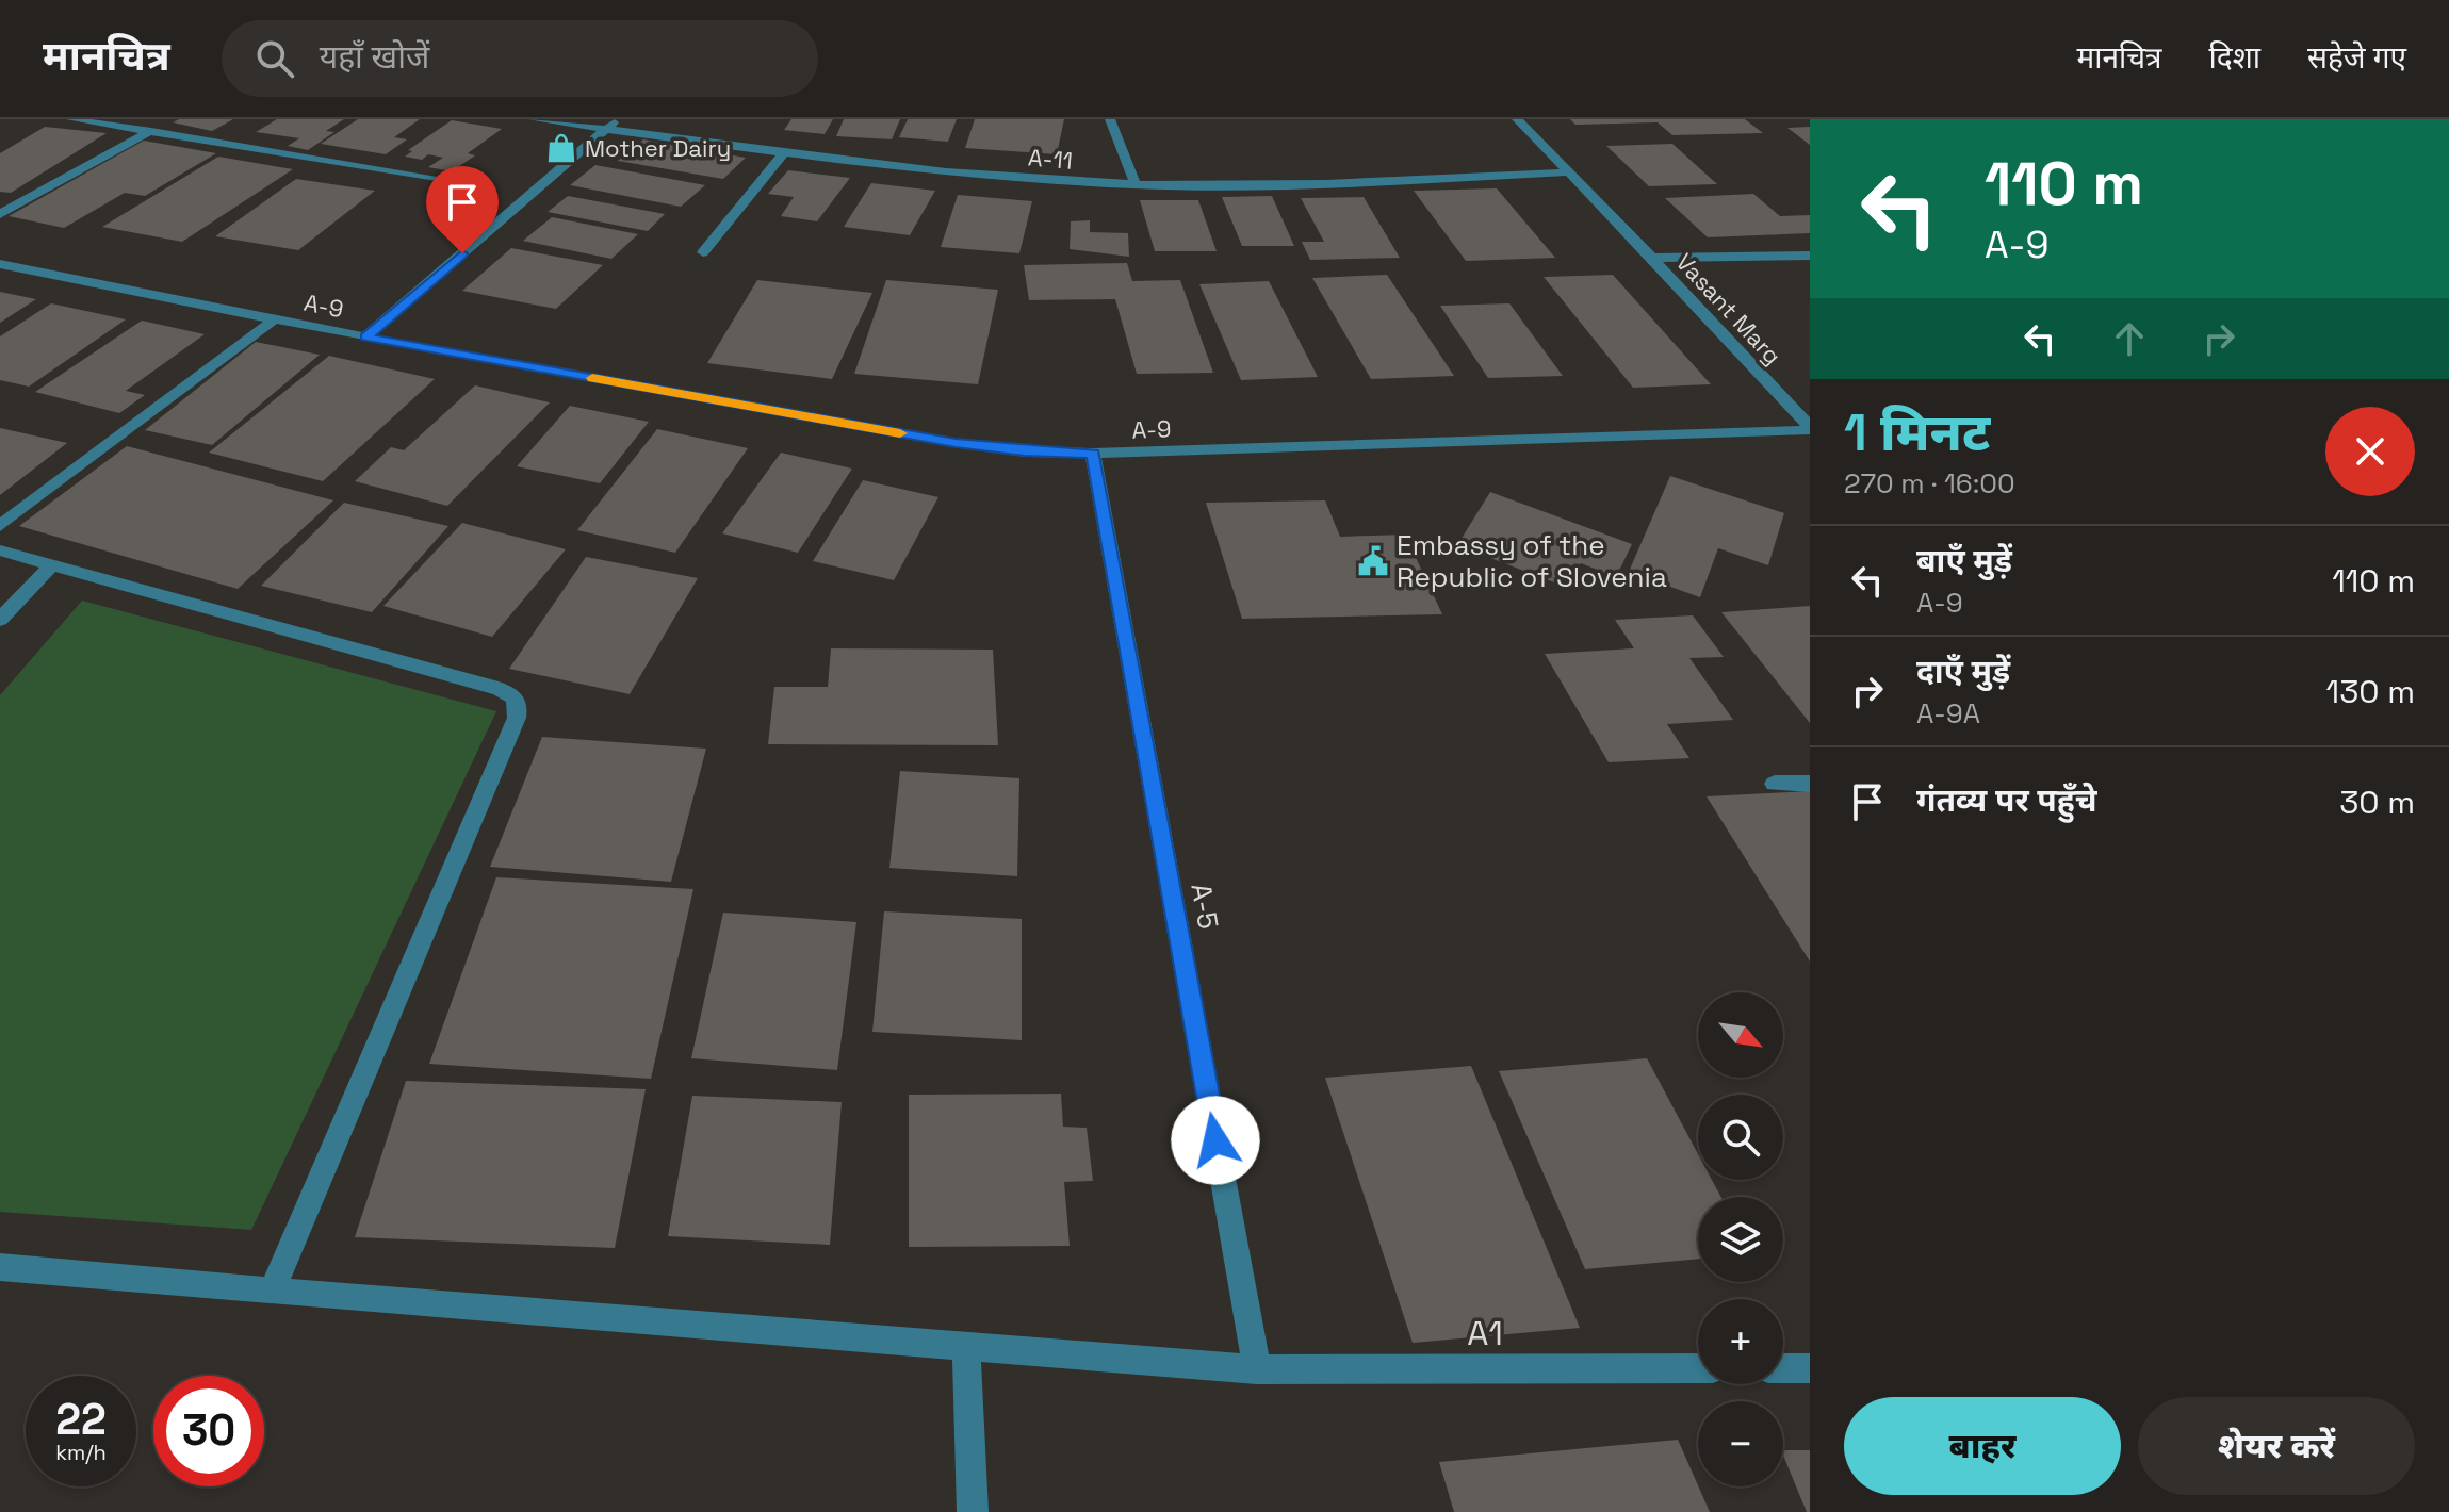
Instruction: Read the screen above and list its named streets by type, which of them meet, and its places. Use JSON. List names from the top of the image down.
{
  "streets": {
    "street": [
      "A-11",
      "A-9",
      "Vasant Marg",
      "A-5",
      "A1"
    ]
  },
  "crossings": [
    ["A-11", "Vasant Marg"],
    ["A-9", "Vasant Marg"],
    ["A-9", "A-5"],
    ["A-5", "A1"]
  ],
  "places": {
    "shop": ["Mother Dairy"],
    "public building": ["Embassy of the Republic of Slovenia"]
  },
  "north": "bottom right",
  "page": {
    "header": "मानचित्र",
    "search": "यहाँ खोजें",
    "nav": ["मानचित्र", "दिशा", "सहेजे गए"],
    "turn": ["110 m", "A-9"],
    "heading": ["1 मिनट", "270 m · 16:00"],
    "list": [
      {
        "name": "बाएँ मुड़ें",
        "note": "A-9",
        "value": "110 m"
      },
      {
        "name": "दाएँ मुड़ें",
        "note": "A-9A",
        "value": "130 m"
      },
      {
        "name": "गंतव्य पर पहुँचे",
        "value": "30 m"
      }
    ],
    "map_buttons": ["+", "−"],
    "speed": "22 km/h",
    "limit": "30",
    "buttons": ["बाहर", "शेयर करें"]
  }
}
